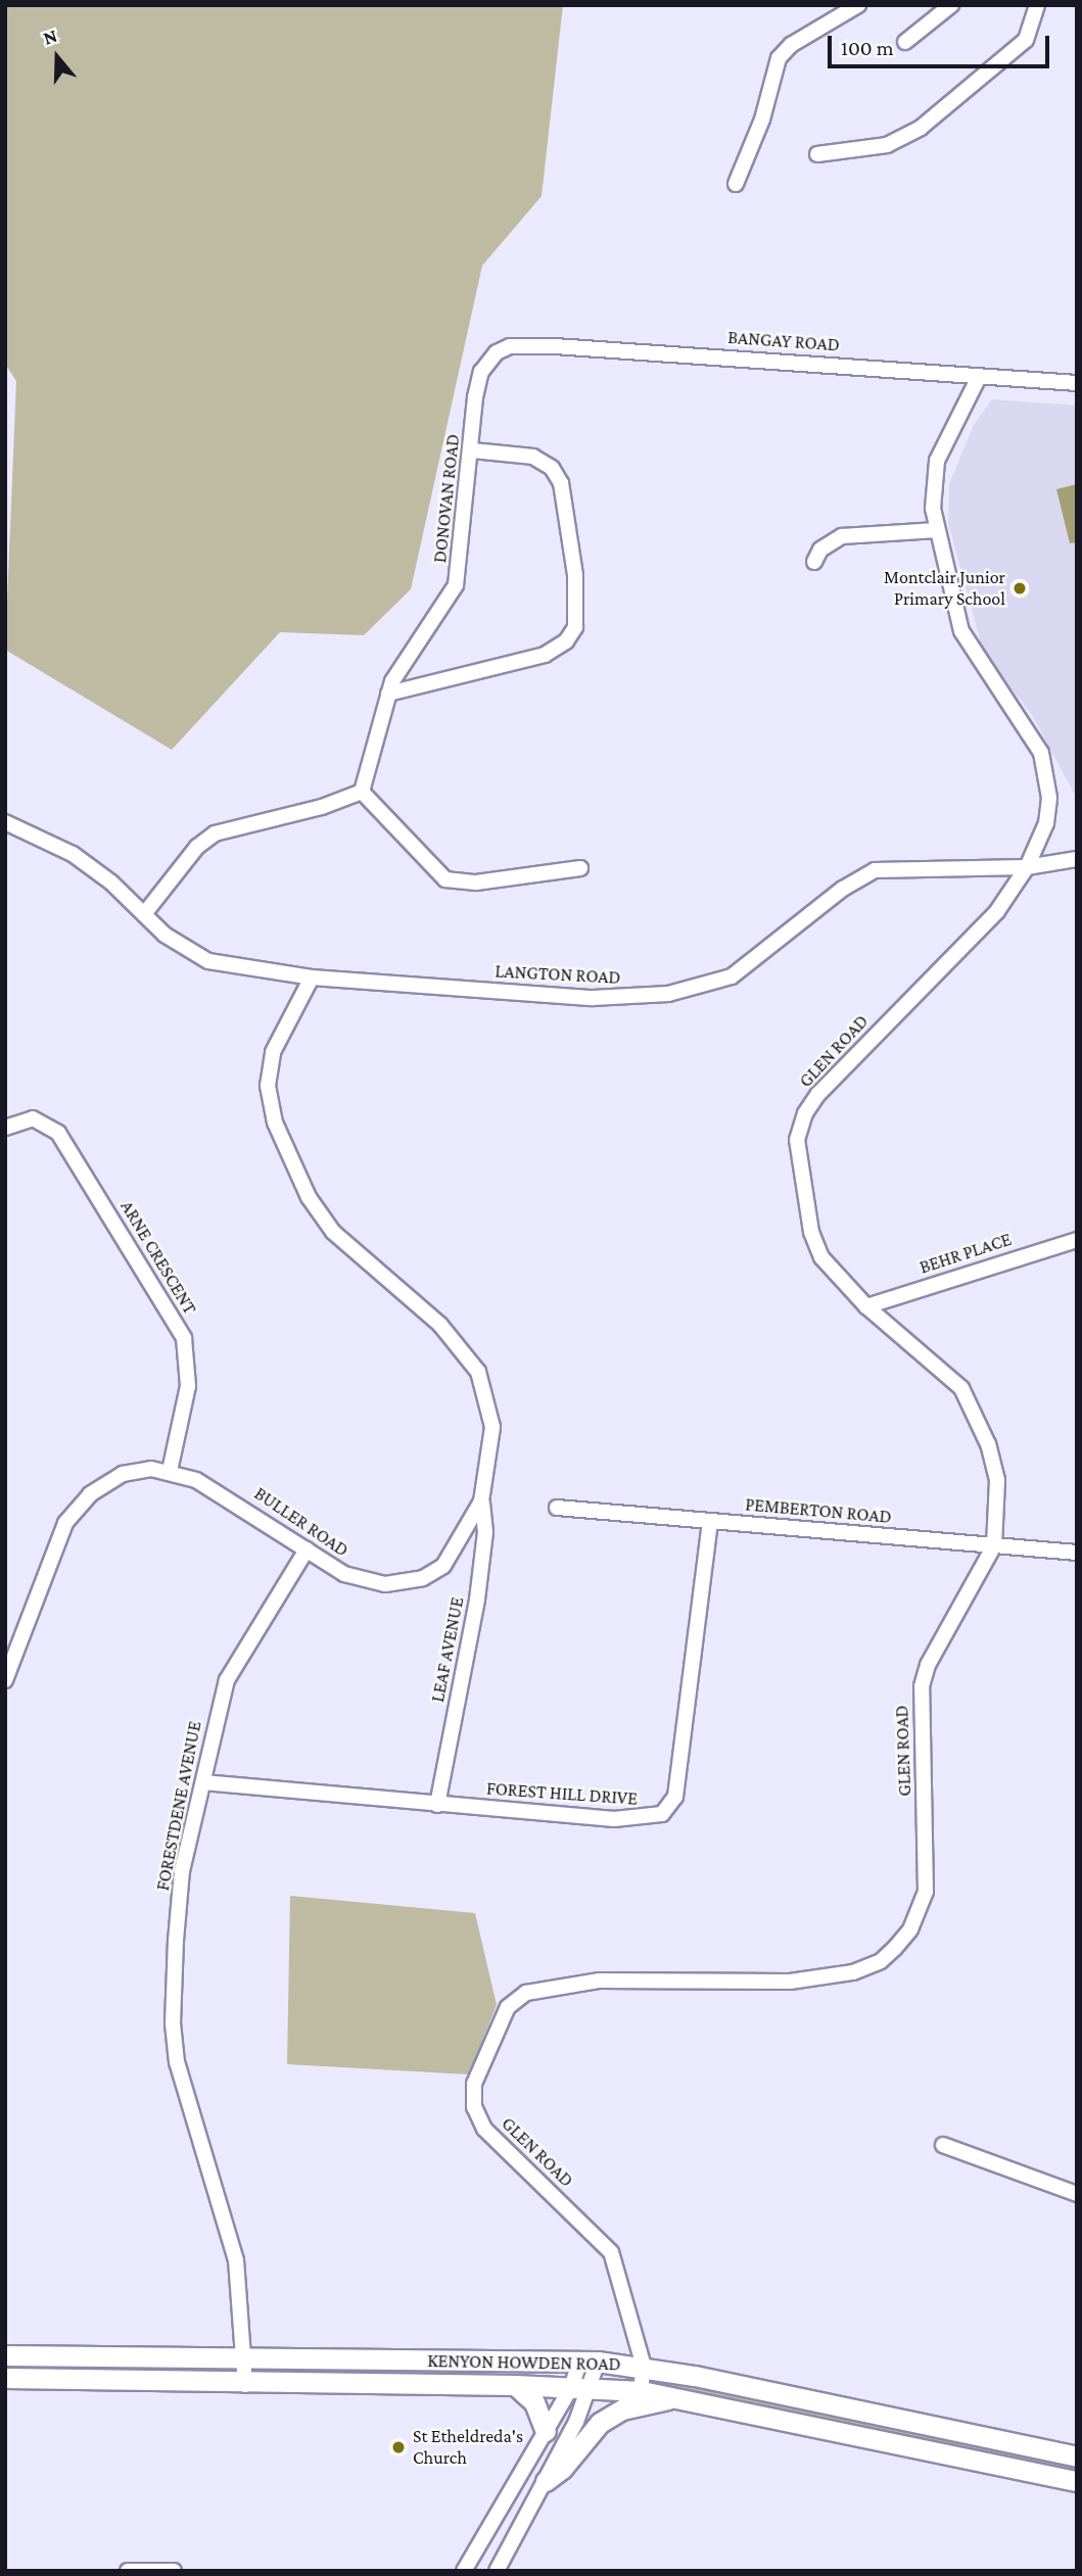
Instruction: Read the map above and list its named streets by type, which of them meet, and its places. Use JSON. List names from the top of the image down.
{
  "streets": {
    "street": [
      "BANGAY ROAD",
      "DONOVAN ROAD",
      "LANGTON ROAD",
      "GLEN ROAD",
      "BEHR PLACE",
      "ARNE CRESCENT",
      "PEMBERTON ROAD",
      "BULLER ROAD",
      "LEAF AVENUE",
      "FOREST HILL DRIVE",
      "FORESTDENE AVENUE",
      "KENYON HOWDEN ROAD"
    ]
  },
  "crossings": [
    ["BANGAY ROAD", "DONOVAN ROAD"],
    ["BANGAY ROAD", "GLEN ROAD"],
    ["LANGTON ROAD", "GLEN ROAD"],
    ["LANGTON ROAD", "BULLER ROAD"],
    ["GLEN ROAD", "BEHR PLACE"],
    ["GLEN ROAD", "PEMBERTON ROAD"],
    ["GLEN ROAD", "KENYON HOWDEN ROAD"],
    ["ARNE CRESCENT", "BULLER ROAD"],
    ["PEMBERTON ROAD", "FOREST HILL DRIVE"],
    ["BULLER ROAD", "LEAF AVENUE"],
    ["BULLER ROAD", "FORESTDENE AVENUE"],
    ["LEAF AVENUE", "FOREST HILL DRIVE"],
    ["FOREST HILL DRIVE", "FORESTDENE AVENUE"],
    ["FORESTDENE AVENUE", "KENYON HOWDEN ROAD"]
  ],
  "places": ["Montclair Junior Primary School", "St Etheldreda's Church"],
  "scale_bar": "100 m",
  "north": "top"
}
